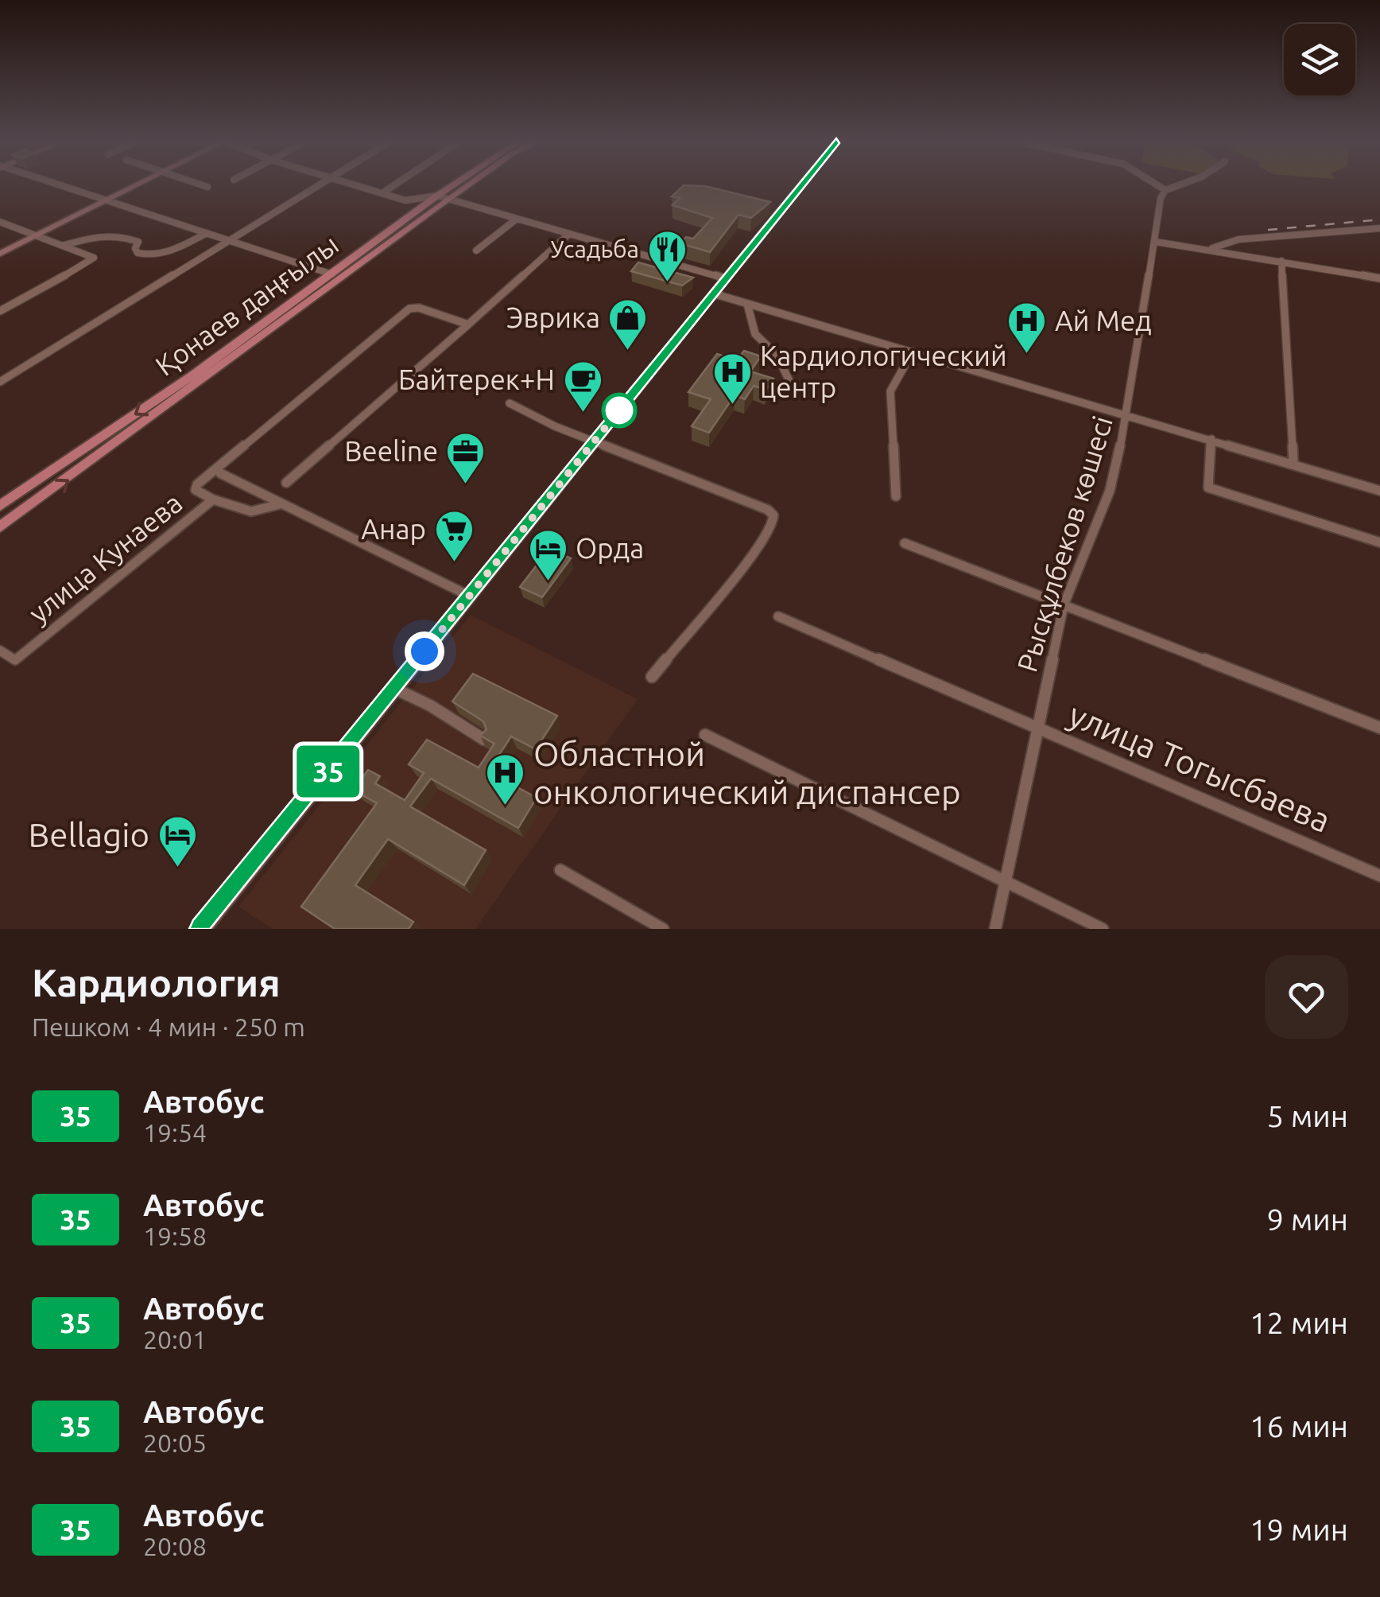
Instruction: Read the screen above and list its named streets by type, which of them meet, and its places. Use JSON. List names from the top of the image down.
{
  "streets": {
    "main road": ["Қонаев даңғылы"],
    "street": ["Рысқұлбеков көшесі", "улица Кунаева", "улица Тогысбаева"]
  },
  "crossings": [
    ["Рысқұлбеков көшесі", "улица Тогысбаева"]
  ],
  "places": {
    "restaurant": ["Усадьба"],
    "shop": ["Эврика"],
    "hospital": ["Ай Мед", "Кардиологический центр", "Областной онкологический диспансер"],
    "cafe": ["Байтерек+Н"],
    "office": ["Beeline"],
    "supermarket": ["Анар"],
    "hotel": ["Орда", "Bellagio"]
  },
  "lines": ["bus line 35"],
  "page": {
    "on_map": "35",
    "heading": ["Кардиология", "Пешком · 4 мин · 250 m"],
    "list": [
      {
        "mark": "35",
        "name": "Автобус",
        "note": "19:54",
        "value": "5 мин"
      },
      {
        "mark": "35",
        "name": "Автобус",
        "note": "19:58",
        "value": "9 мин"
      },
      {
        "mark": "35",
        "name": "Автобус",
        "note": "20:01",
        "value": "12 мин"
      },
      {
        "mark": "35",
        "name": "Автобус",
        "note": "20:05",
        "value": "16 мин"
      },
      {
        "mark": "35",
        "name": "Автобус",
        "note": "20:08",
        "value": "19 мин"
      }
    ]
  }
}
